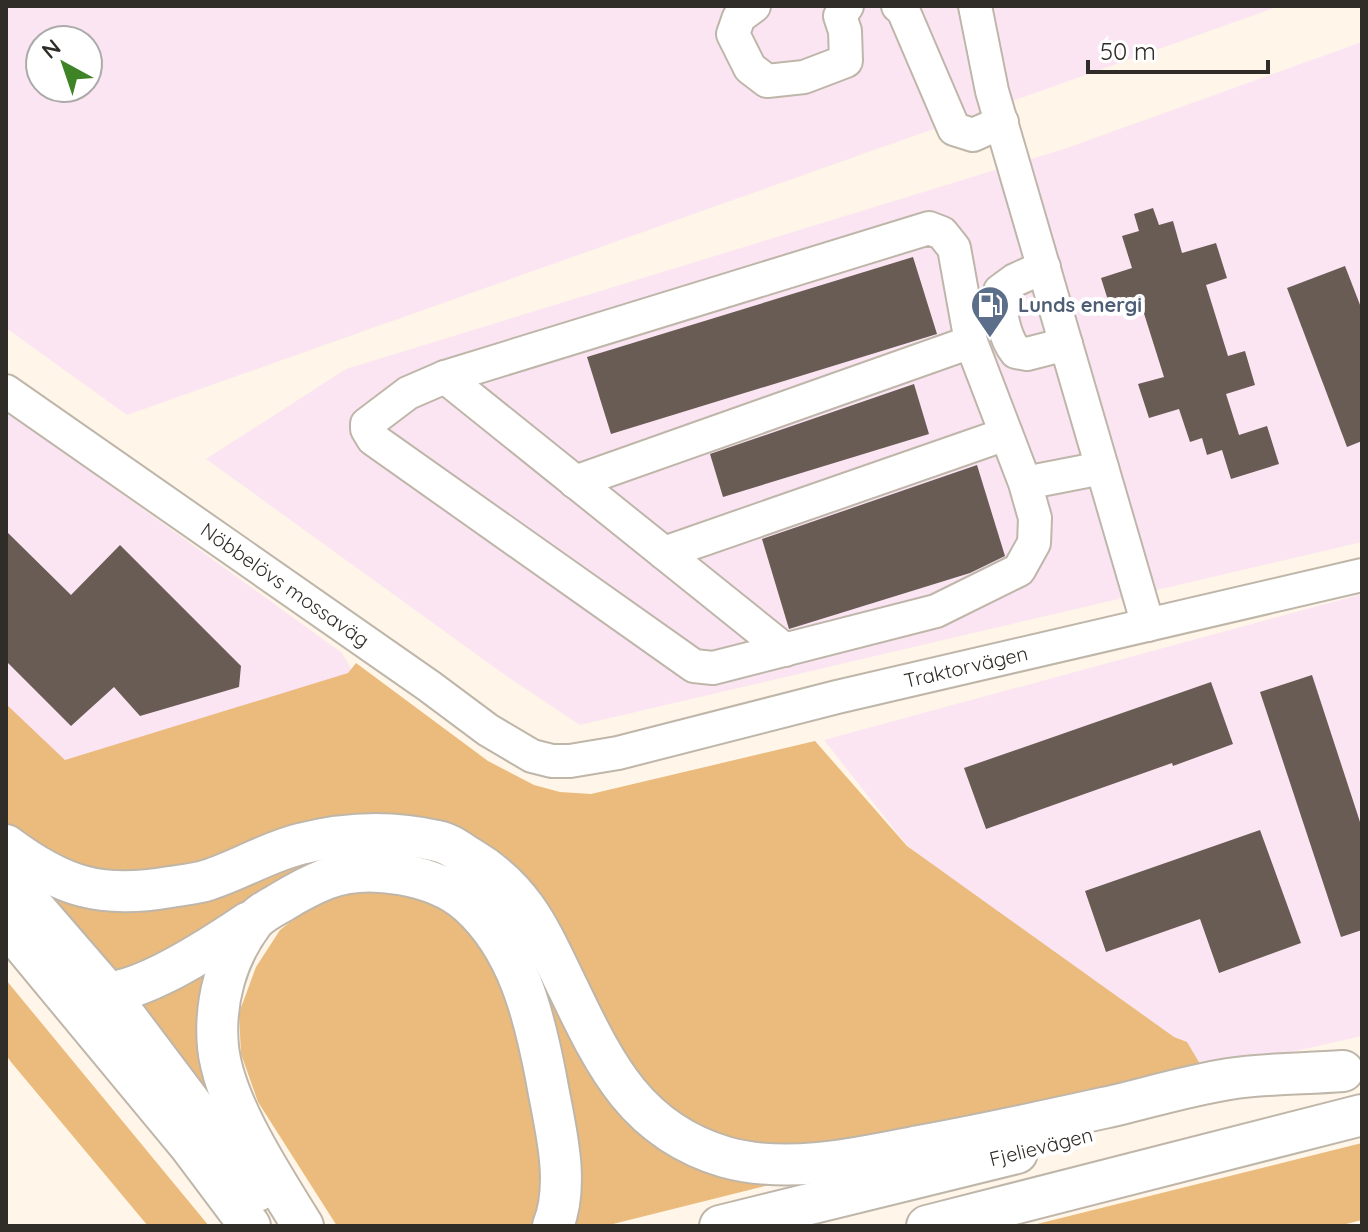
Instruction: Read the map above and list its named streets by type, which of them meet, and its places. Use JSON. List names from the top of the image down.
{
  "streets": {
    "main road": ["Fjelievägen"],
    "street": ["Nöbbelövs mossaväg", "Traktorvägen"]
  },
  "crossings": [
    ["Nöbbelövs mossaväg", "Traktorvägen"]
  ],
  "places": {
    "fuel station": ["Lunds energi"]
  },
  "scale_bar": "50 m",
  "north": "top left"
}
